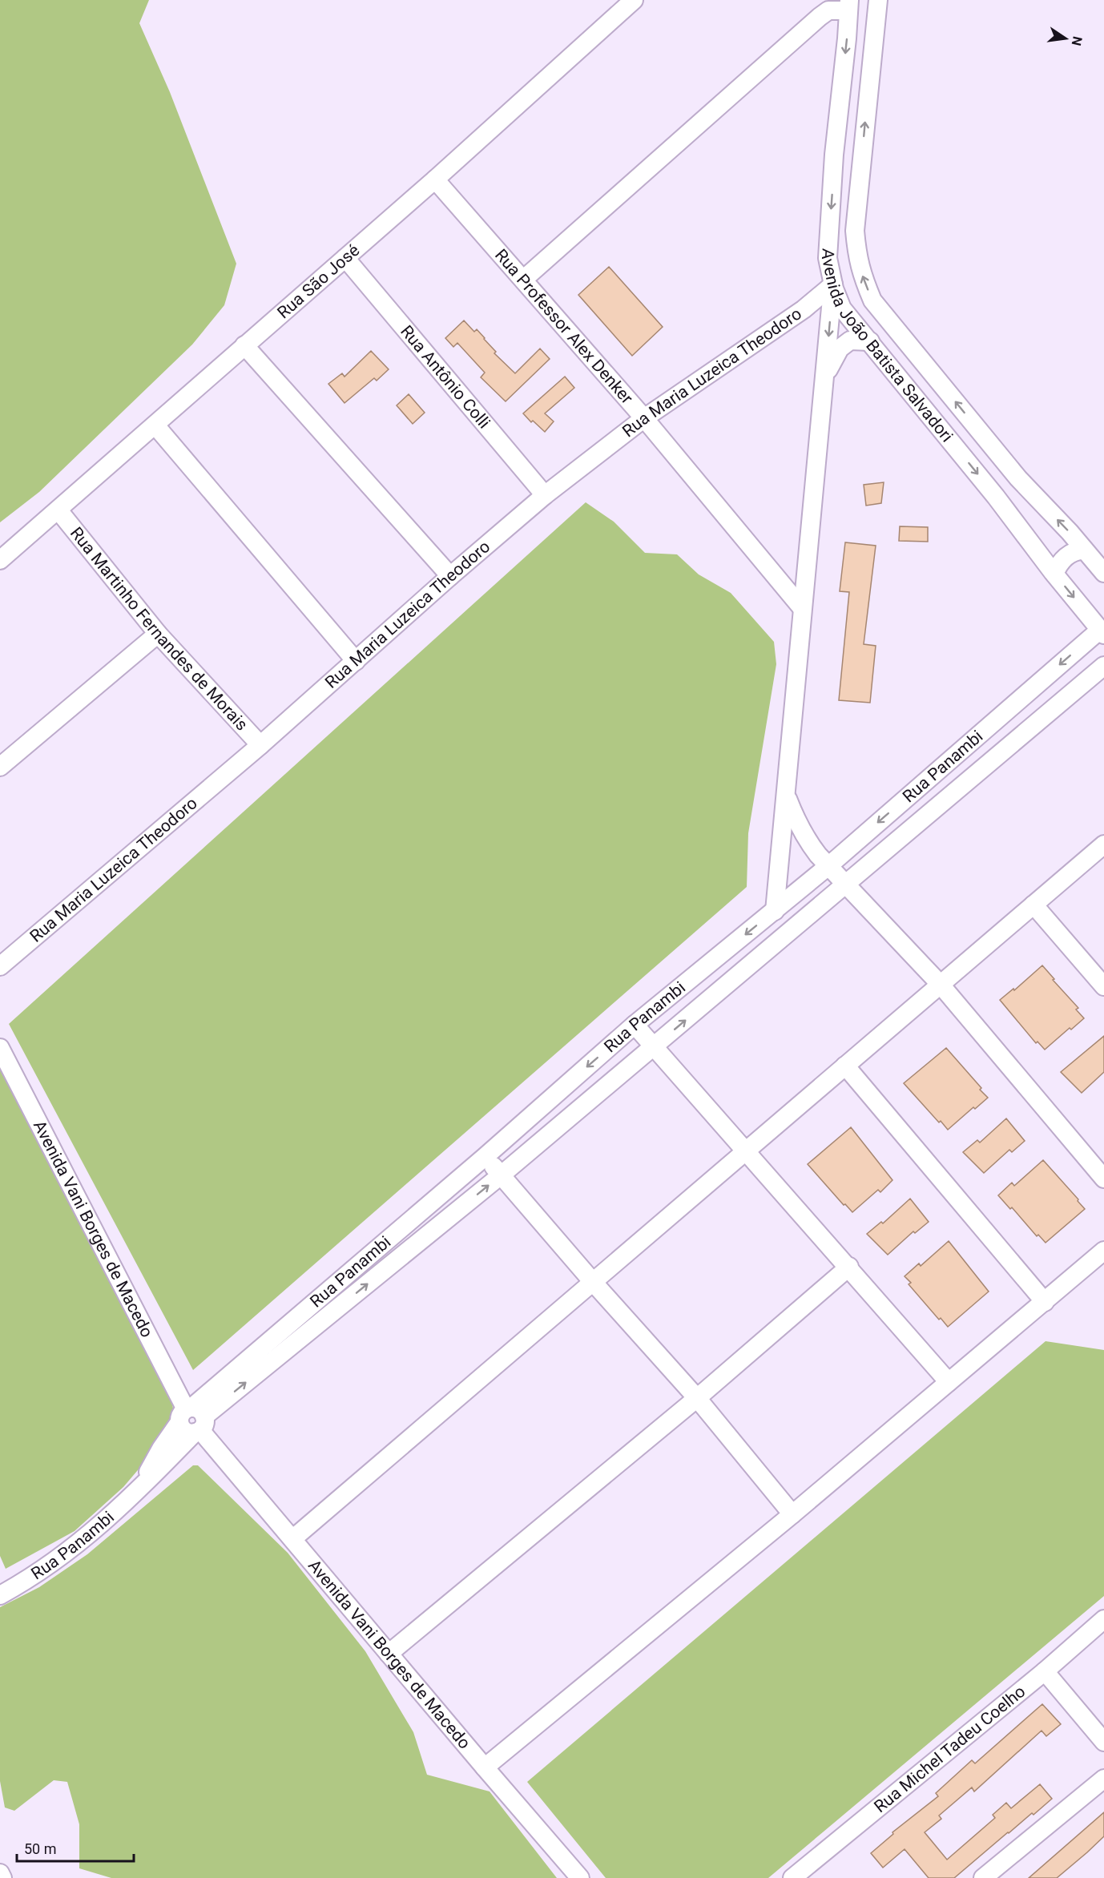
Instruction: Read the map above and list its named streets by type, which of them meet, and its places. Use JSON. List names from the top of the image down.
{
  "streets": {
    "street": [
      "Rua São José",
      "Rua Professor Alex Denker",
      "Avenida João Batista Salvadori",
      "Rua Maria Luzeica Theodoro",
      "Rua Antônio Colli",
      "Rua Martinho Fernandes de Morais",
      "Rua Panambi",
      "Avenida Vani Borges de Macedo",
      "Rua Michel Tadeu Coelho"
    ]
  },
  "crossings": [
    ["Rua São José", "Rua Professor Alex Denker"],
    ["Rua São José", "Rua Antônio Colli"],
    ["Rua São José", "Rua Martinho Fernandes de Morais"],
    ["Rua Professor Alex Denker", "Rua Maria Luzeica Theodoro"],
    ["Avenida João Batista Salvadori", "Rua Maria Luzeica Theodoro"],
    ["Avenida João Batista Salvadori", "Rua Panambi"],
    ["Rua Maria Luzeica Theodoro", "Rua Antônio Colli"],
    ["Rua Maria Luzeica Theodoro", "Rua Martinho Fernandes de Morais"],
    ["Rua Panambi", "Avenida Vani Borges de Macedo"]
  ],
  "scale_bar": "50 m",
  "north": "right"
}
